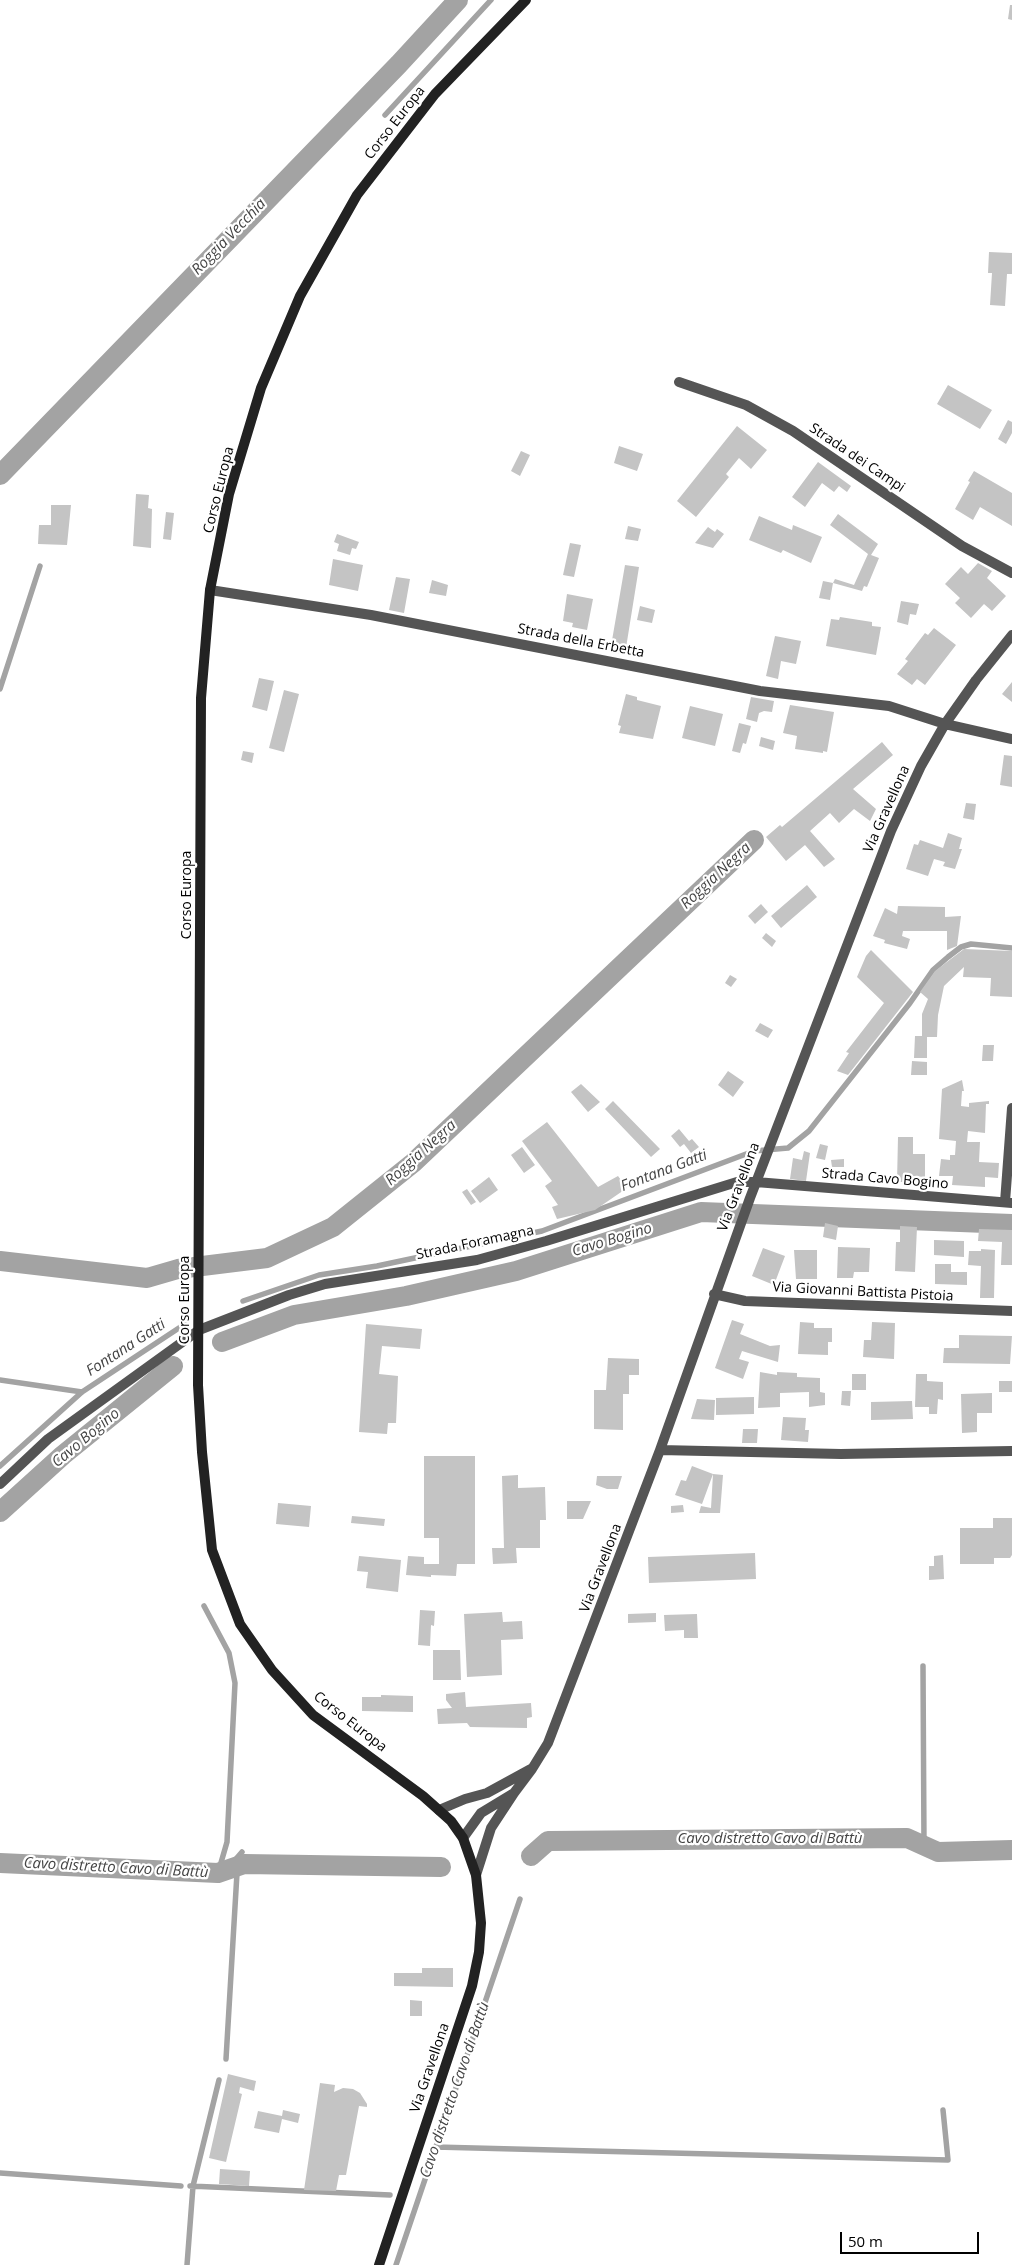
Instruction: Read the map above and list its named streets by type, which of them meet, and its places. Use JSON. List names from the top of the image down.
{
  "streets": {
    "main road": ["Corso Europa", "Via Gravellona"],
    "street": [
      "Strada dei Campi",
      "Strada della Erbetta",
      "Strada Cavo Bogino",
      "Strada Foramagna",
      "Via Giovanni Battista Pistoia"
    ]
  },
  "crossings": [
    ["Corso Europa", "Strada della Erbetta"],
    ["Corso Europa", "Via Gravellona"],
    ["Corso Europa", "Strada Foramagna"],
    ["Strada della Erbetta", "Via Gravellona"],
    ["Via Gravellona", "Strada Cavo Bogino"],
    ["Via Gravellona", "Strada Foramagna"],
    ["Via Gravellona", "Via Giovanni Battista Pistoia"],
    ["Strada Cavo Bogino", "Strada Foramagna"]
  ],
  "water": [
    "Roggia Vecchia",
    "Roggia Negra",
    "Fontana Gatti",
    "Cavo Bogino",
    "Cavo distretto Cavo di Battù"
  ],
  "scale_bar": "50 m"
}
